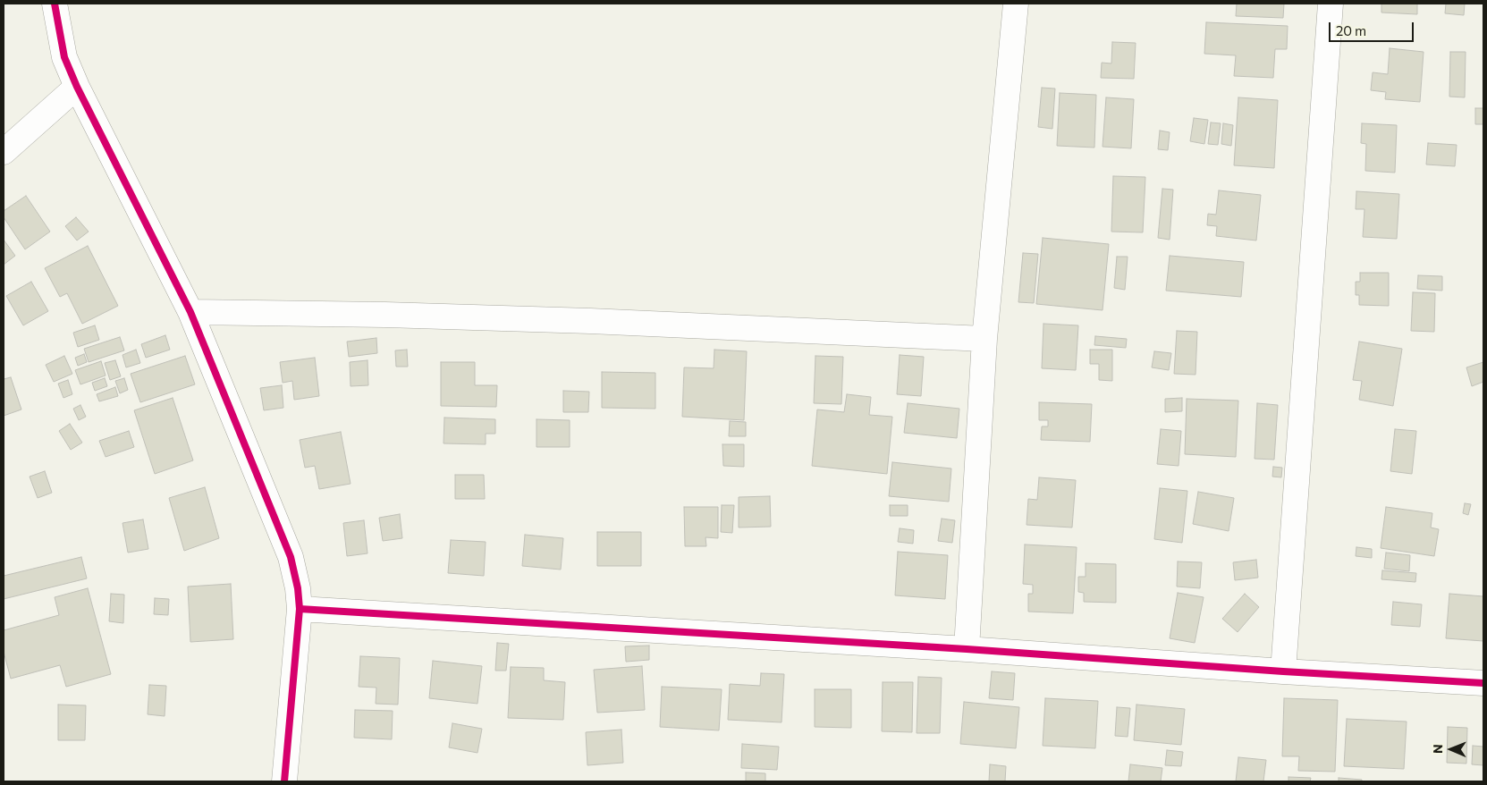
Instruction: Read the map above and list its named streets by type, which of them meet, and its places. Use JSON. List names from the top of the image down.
{
  "scale_bar": "20 m",
  "north": "left"
}
